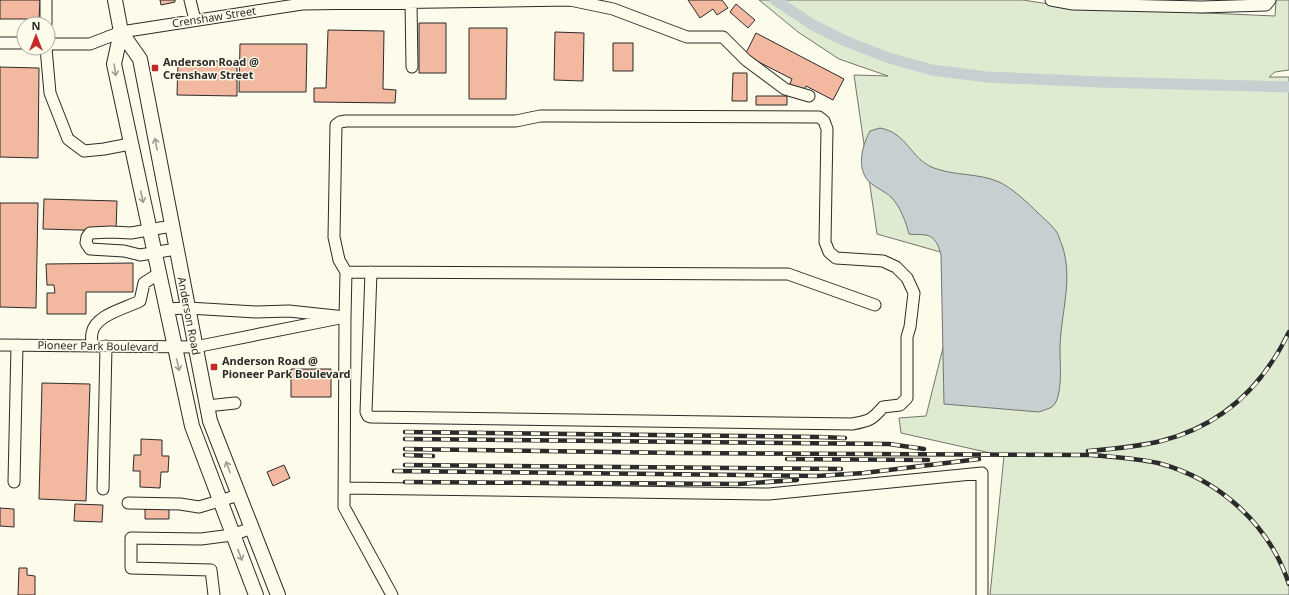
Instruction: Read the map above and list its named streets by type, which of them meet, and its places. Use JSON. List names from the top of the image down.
{
  "streets": {
    "main road": ["Anderson Road"],
    "street": ["Crenshaw Street", "Pioneer Park Boulevard"]
  },
  "crossings": [
    ["Crenshaw Street", "Anderson Road"],
    ["Anderson Road", "Pioneer Park Boulevard"]
  ],
  "places": {
    "transit": ["Anderson Road @ Crenshaw Street", "Anderson Road @ Pioneer Park Boulevard"]
  },
  "north": "top"
}
